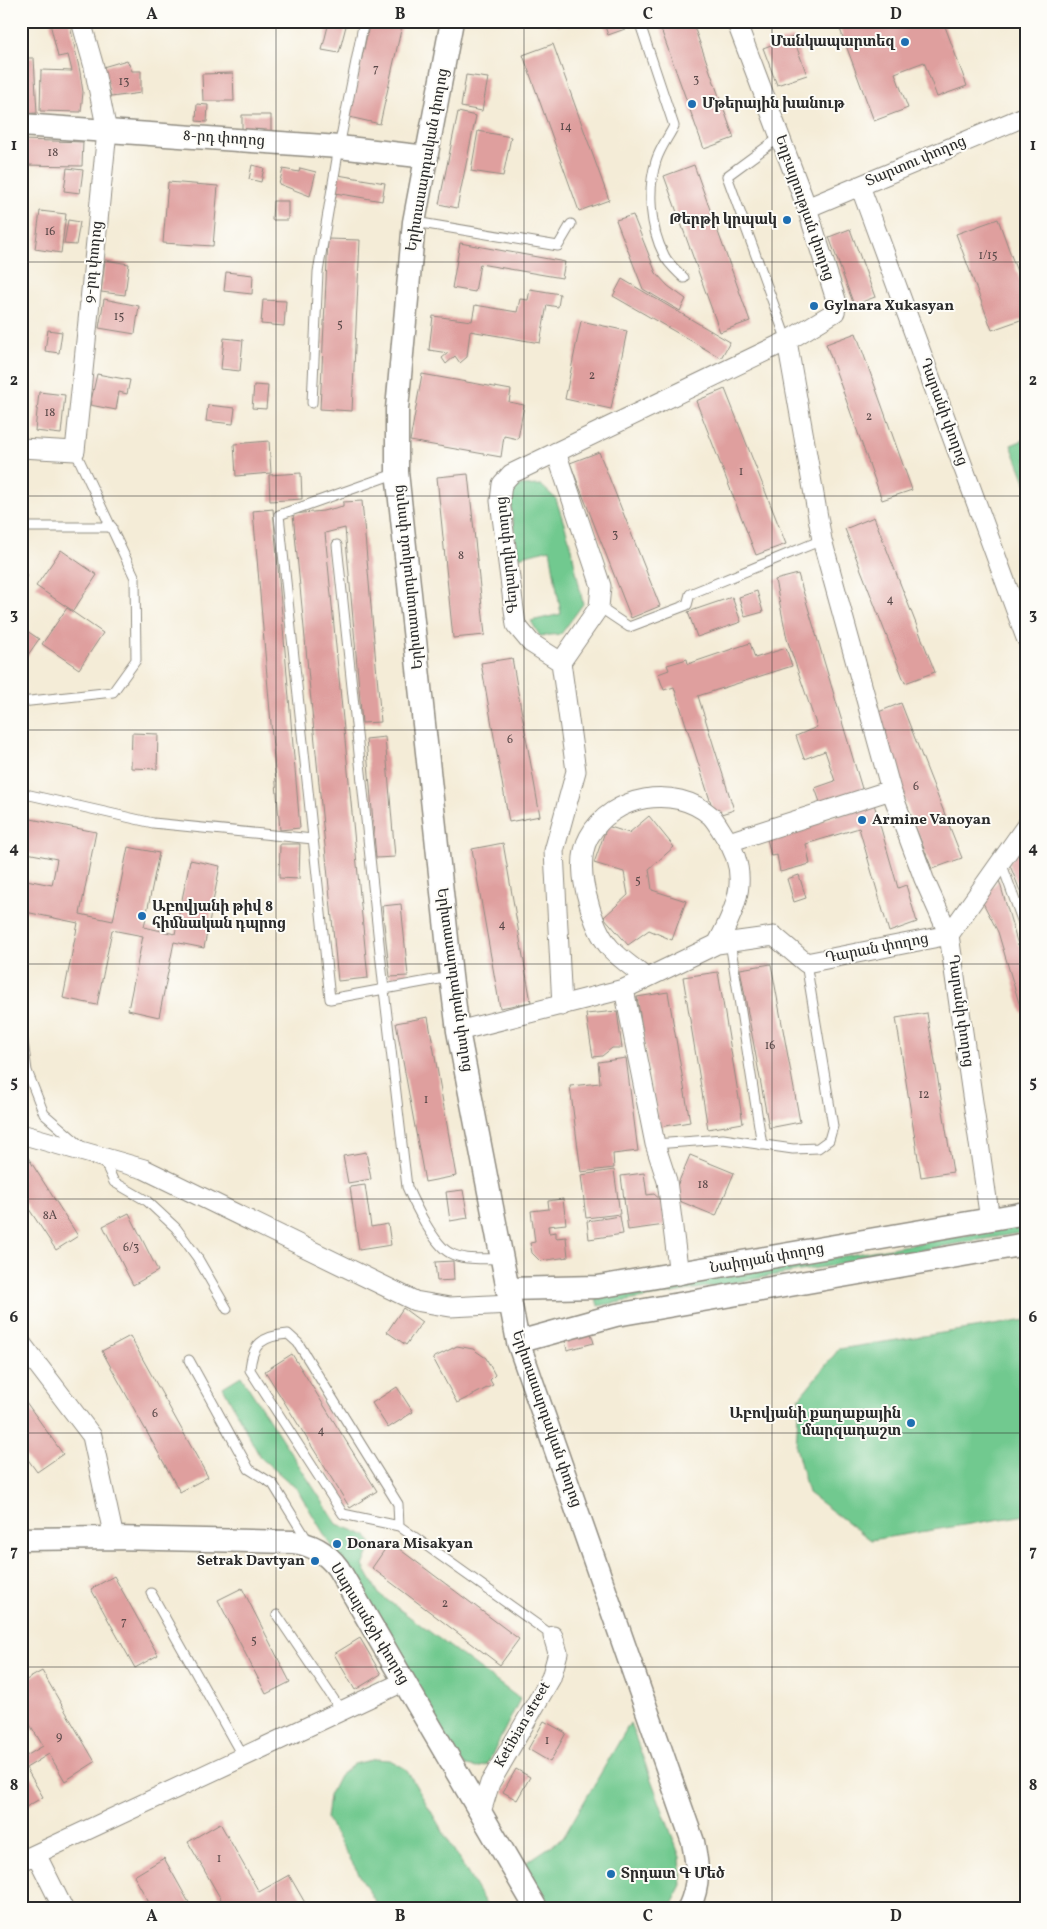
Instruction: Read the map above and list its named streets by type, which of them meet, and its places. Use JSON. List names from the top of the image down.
{
  "streets": {
    "street": [
      "8-րդ փողոց",
      "Երիտասարդական փողոց",
      "Տարտու փողոց",
      "Եղբայրության փողոց",
      "9-րդ փողոց",
      "Դարանի փողոց",
      "Գեղարդի փողոց",
      "Դարան փողոց",
      "Նաիրյան փողոց",
      "Սարալանջի փողոց",
      "Ketibian street"
    ]
  },
  "crossings": [
    ["8-րդ փողոց", "Երիտասարդական փողոց"],
    ["8-րդ փողոց", "9-րդ փողոց"],
    ["Երիտասարդական փողոց", "Նաիրյան փողոց"],
    ["Տարտու փողոց", "Եղբայրության փողոց"],
    ["Տարտու փողոց", "Դարանի փողոց"],
    ["Եղբայրության փողոց", "Գեղարդի փողոց"],
    ["Դարանի փողոց", "Դարան փողոց"],
    ["Դարանի փողոց", "Նաիրյան փողոց"],
    ["Սարալանջի փողոց", "Ketibian street"]
  ],
  "places": [
    "Մանկապարտեզ",
    "Մթերային խանութ",
    "Թերթի կրպակ",
    "Gylnara Xukasyan",
    "Armine Vanoyan",
    "Աբովյանի թիվ 8 հիմնական դպրոց",
    "Աբովյանի քաղաքային մարզադաշտ",
    "Donara Misakyan",
    "Setrak Davtyan",
    "Տրդատ Գ Մեծ"
  ],
  "house_numbers": [
    "7",
    "3",
    "13",
    "14",
    "18",
    "16",
    "1/15",
    "15",
    "5",
    "2",
    "18",
    "2",
    "1",
    "3",
    "8",
    "4",
    "6",
    "6",
    "5",
    "4",
    "16",
    "12",
    "1",
    "18",
    "8А",
    "6/3",
    "6",
    "4",
    "2",
    "7",
    "5",
    "9",
    "1",
    "1"
  ],
  "grid": {
    "columns": [
      "A",
      "B",
      "C",
      "D"
    ],
    "rows": [
      "1",
      "2",
      "3",
      "4",
      "5",
      "6",
      "7",
      "8"
    ]
  }
}
